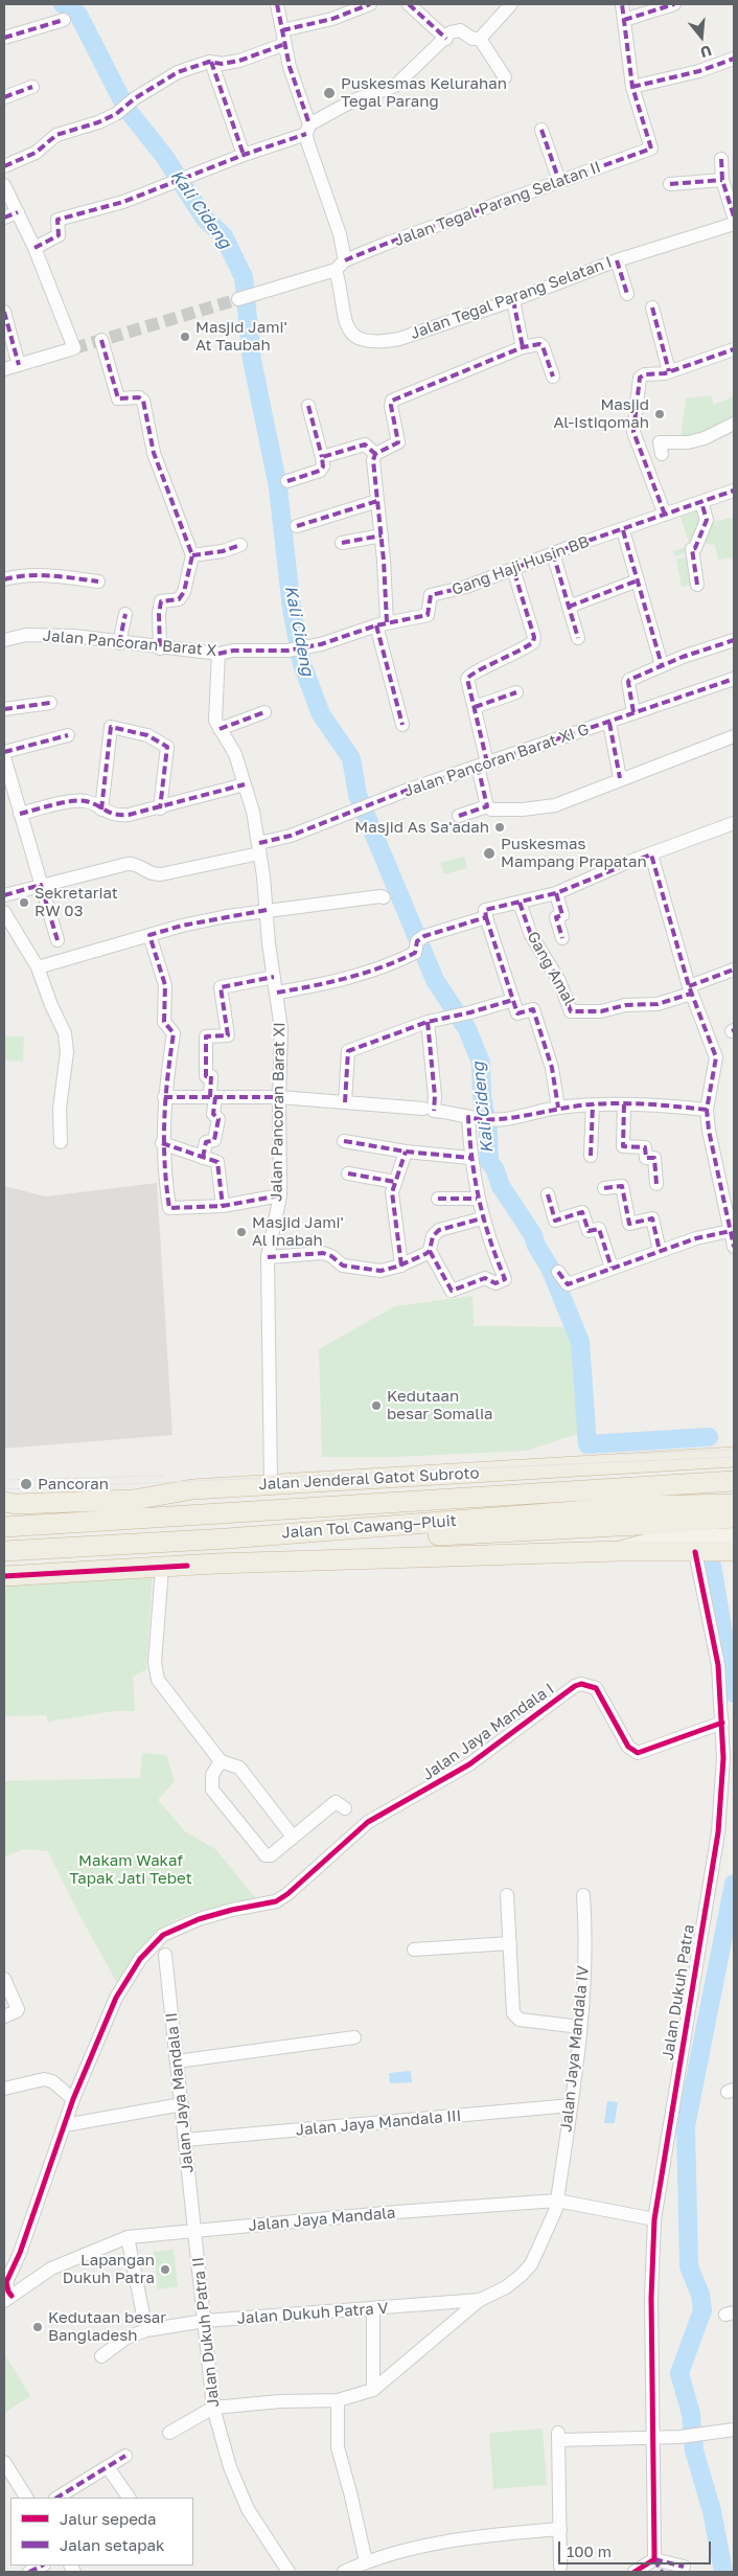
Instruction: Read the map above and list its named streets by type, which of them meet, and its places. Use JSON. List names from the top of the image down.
{
  "streets": {
    "highway": ["Jalan Jenderal Gatot Subroto", "Jalan Tol Cawang–Pluit"],
    "street": [
      "Jalan Tegal Parang Selatan II",
      "Jalan Tegal Parang Selatan I",
      "Gang Haji Husin BB",
      "Jalan Pancoran Barat X",
      "Jalan Pancoran Barat XI G",
      "Gang Amal",
      "Jalan Pancoran Barat XI",
      "Jalan Jaya Mandala I",
      "Jalan Dukuh Patra",
      "Jalan Jaya Mandala IV",
      "Jalan Jaya Mandala II",
      "Jalan Jaya Mandala III",
      "Jalan Jaya Mandala",
      "Jalan Dukuh Patra V",
      "Jalan Dukuh Patra II"
    ]
  },
  "crossings": [
    ["Jalan Tegal Parang Selatan II", "Jalan Tegal Parang Selatan I"],
    ["Gang Haji Husin BB", "Jalan Pancoran Barat X"],
    ["Jalan Pancoran Barat X", "Jalan Pancoran Barat XI"],
    ["Jalan Pancoran Barat XI G", "Jalan Pancoran Barat XI"],
    ["Jalan Pancoran Barat XI", "Jalan Jenderal Gatot Subroto"],
    ["Jalan Jaya Mandala I", "Jalan Dukuh Patra"],
    ["Jalan Jaya Mandala I", "Jalan Jaya Mandala"],
    ["Jalan Dukuh Patra", "Jalan Jaya Mandala"],
    ["Jalan Jaya Mandala IV", "Jalan Jaya Mandala III"],
    ["Jalan Jaya Mandala IV", "Jalan Jaya Mandala"],
    ["Jalan Jaya Mandala IV", "Jalan Dukuh Patra V"],
    ["Jalan Jaya Mandala II", "Jalan Jaya Mandala III"],
    ["Jalan Jaya Mandala II", "Jalan Jaya Mandala"],
    ["Jalan Jaya Mandala II", "Jalan Dukuh Patra II"],
    ["Jalan Jaya Mandala", "Jalan Dukuh Patra II"],
    ["Jalan Dukuh Patra V", "Jalan Dukuh Patra II"]
  ],
  "water": ["Kali Cideng"],
  "parks": ["Makam Wakaf Tapak Jati Tebet"],
  "places": [
    "Puskesmas Kelurahan Tegal Parang",
    "Masjid Jami' At Taubah",
    "Masjid Al-Istiqomah",
    "Masjid As Sa'adah",
    "Puskesmas Mampang Prapatan",
    "Sekretariat RW 03",
    "Masjid Jami' Al Inabah",
    "Kedutaan besar Somalia",
    "Pancoran",
    "Lapangan Dukuh Patra",
    "Kedutaan besar Bangladesh"
  ],
  "legend": ["Jalur sepeda", "Jalan setapak"],
  "scale_bar": "100 m",
  "north": "bottom"
}
